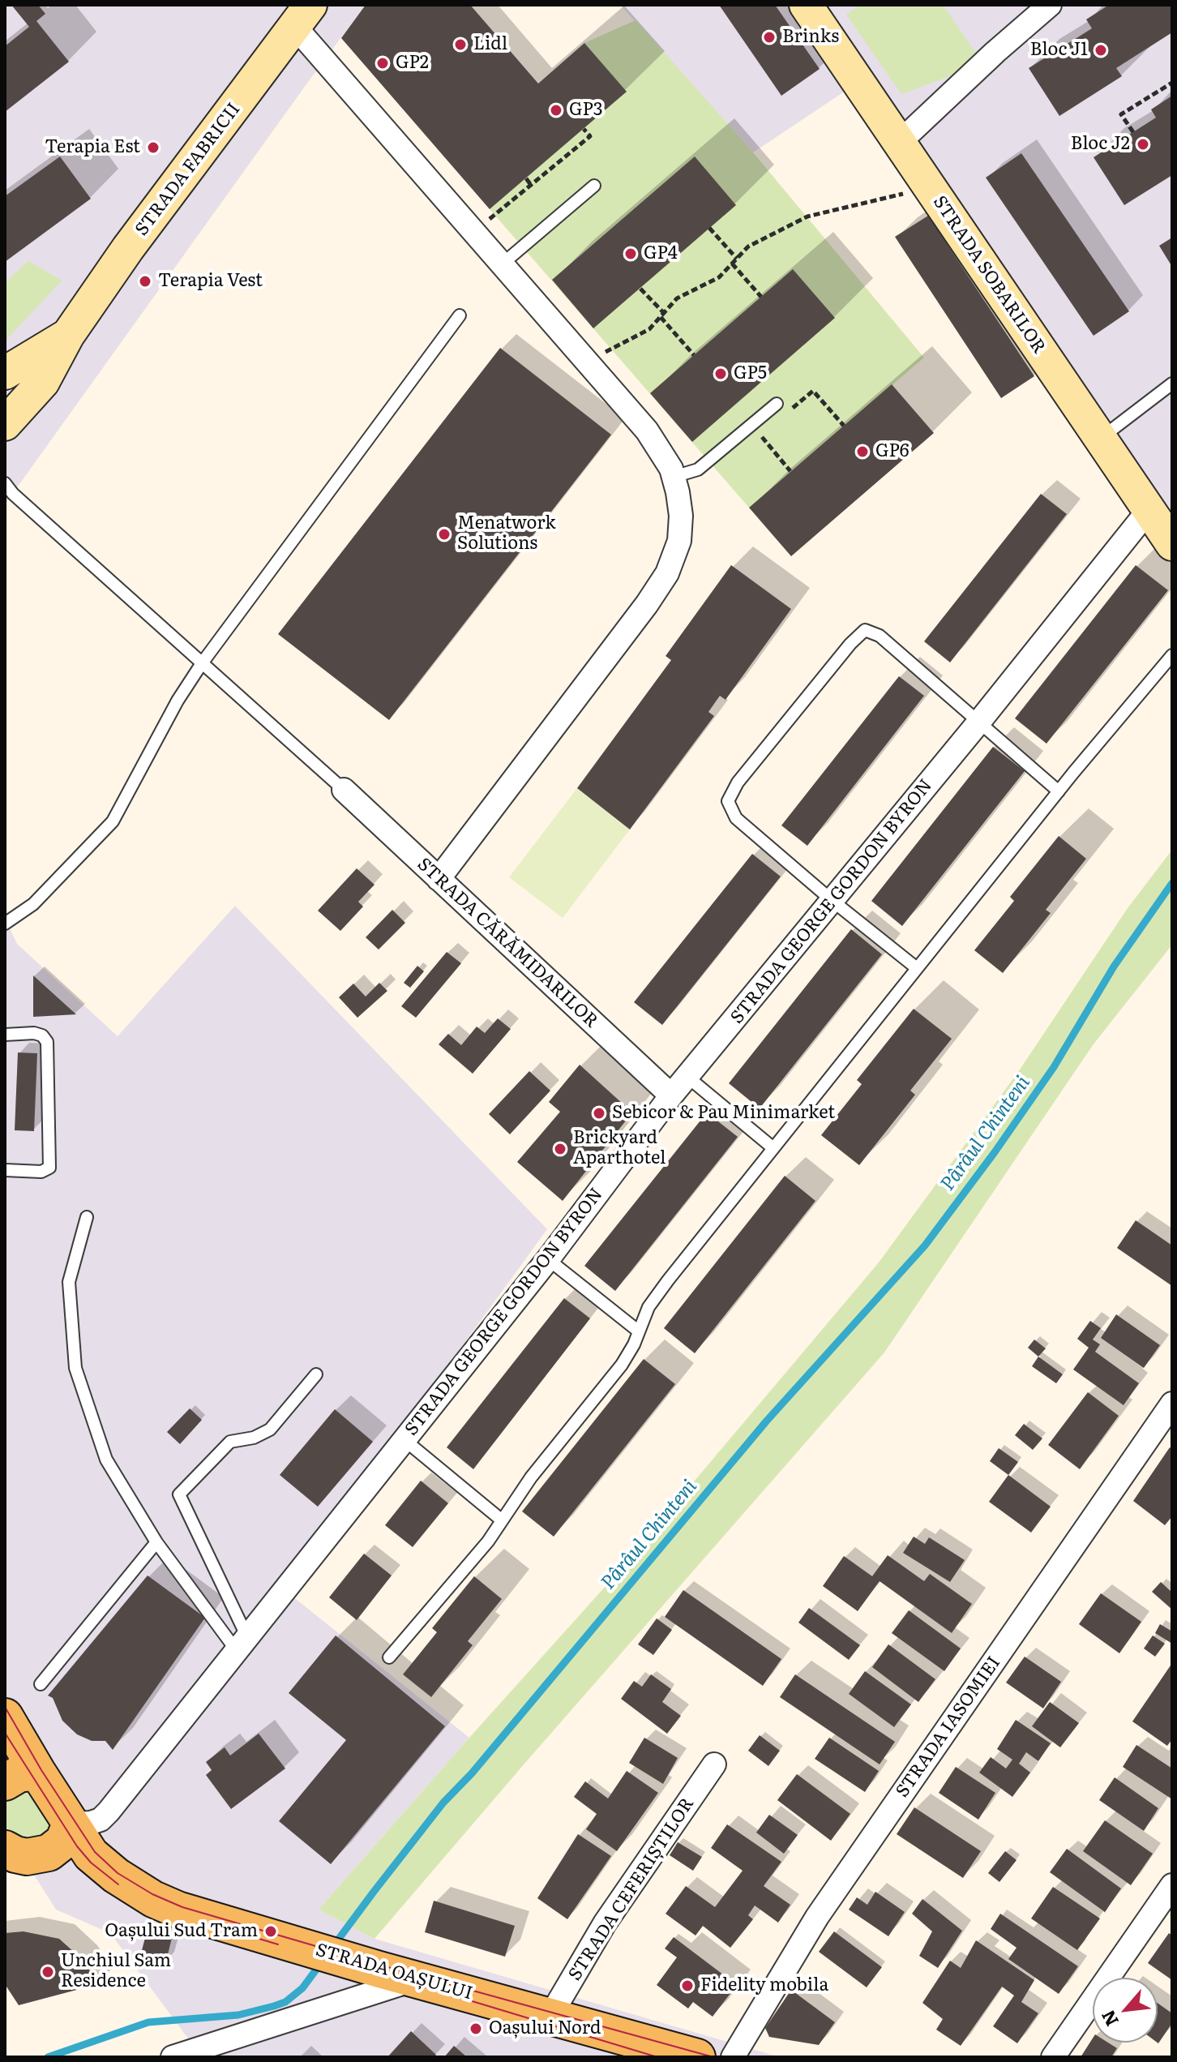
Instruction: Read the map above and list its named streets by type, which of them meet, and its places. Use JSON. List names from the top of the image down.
{
  "streets": {
    "main road": ["STRADA OAȘULUI"],
    "street": [
      "STRADA FABRICII",
      "STRADA SOBARILOR",
      "STRADA GEORGE GORDON BYRON",
      "STRADA CĂRĂMIDARILOR",
      "STRADA IASOMIEI",
      "STRADA CEFERIȘTILOR"
    ]
  },
  "crossings": [
    ["STRADA SOBARILOR", "STRADA GEORGE GORDON BYRON"],
    ["STRADA GEORGE GORDON BYRON", "STRADA CĂRĂMIDARILOR"],
    ["STRADA GEORGE GORDON BYRON", "STRADA OAȘULUI"],
    ["STRADA CEFERIȘTILOR", "STRADA OAȘULUI"]
  ],
  "water": ["Pârâul Chinteni"],
  "places": [
    "Brinks",
    "Lidl",
    "Bloc J1",
    "GP2",
    "GP3",
    "Bloc J2",
    "Terapia Est",
    "GP4",
    "Terapia Vest",
    "GP5",
    "GP6",
    "Menatwork Solutions",
    "Sebicor & Pau Minimarket",
    "Brickyard Aparthotel",
    "Oașului Sud Tram",
    "Unchiul Sam Residence",
    "Fidelity mobila",
    "Oașului Nord"
  ],
  "north": "bottom left"
}
